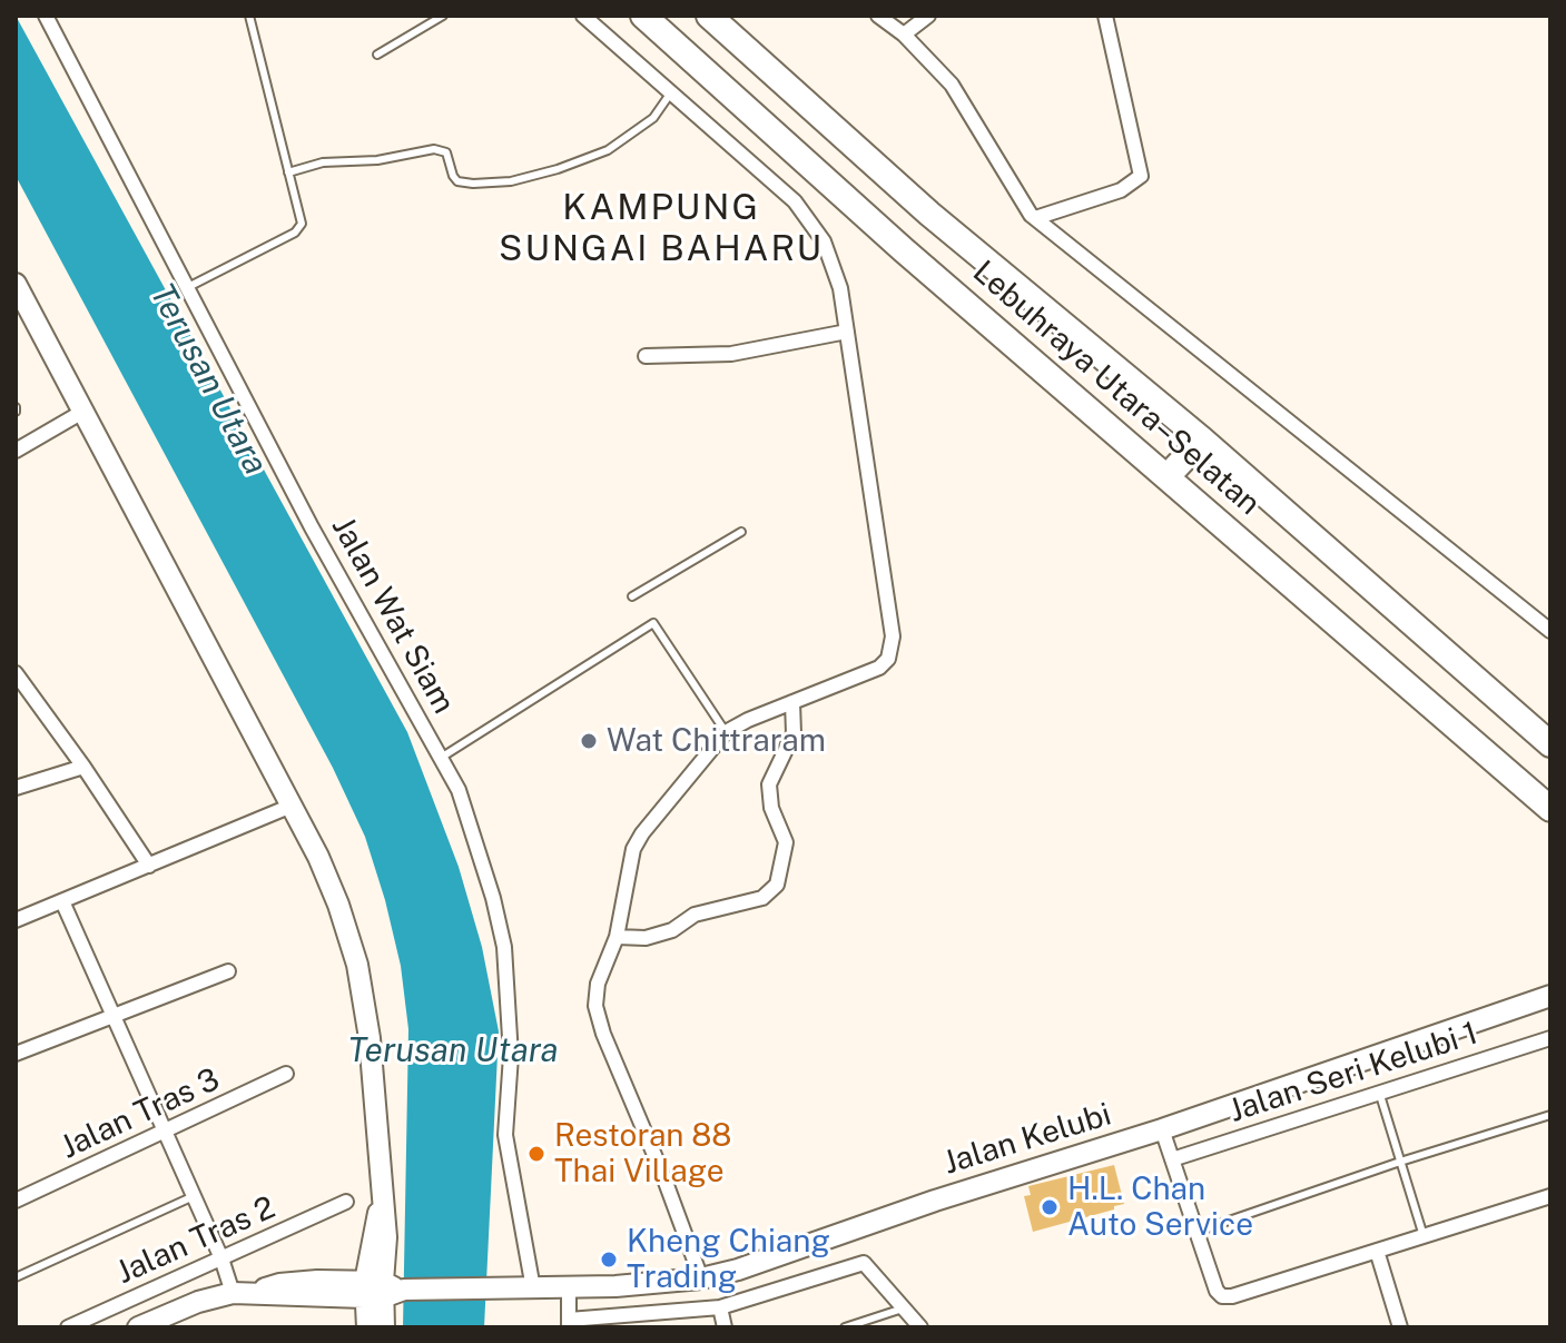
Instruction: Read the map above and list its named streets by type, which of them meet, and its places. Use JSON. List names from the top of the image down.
{
  "streets": {
    "highway": ["Lebuhraya Utara–Selatan"],
    "main road": ["Jalan Kelubi"],
    "street": [
      "Jalan Wat Siam",
      "Jalan Seri Kelubi 1",
      "Jalan Tras 3",
      "Jalan Tras 2"
    ]
  },
  "crossings": [
    ["Jalan Wat Siam", "Jalan Kelubi"]
  ],
  "districts": ["KAMPUNG SUNGAI BAHARU"],
  "water": ["Terusan Utara"],
  "places": [
    "Wat Chittraram",
    "Restoran 88 Thai Village",
    "H.L. Chan Auto Service",
    "Kheng Chiang Trading"
  ]
}
